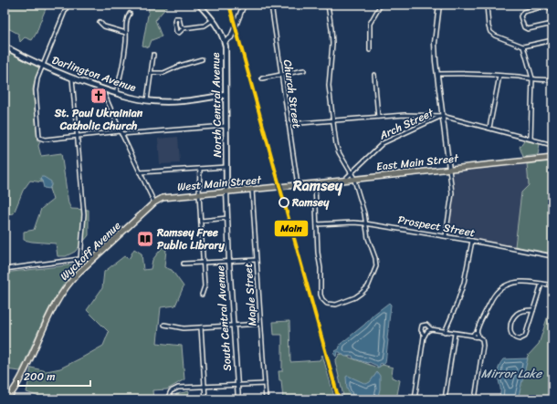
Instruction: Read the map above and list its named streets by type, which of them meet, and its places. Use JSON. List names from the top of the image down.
{
  "streets": {
    "main road": [
      "Darlington Avenue",
      "North Central Avenue",
      "East Main Street",
      "West Main Street",
      "Wyckoff Avenue"
    ],
    "street": [
      "Church Street",
      "Arch Street",
      "Prospect Street",
      "Maple Street",
      "South Central Avenue"
    ]
  },
  "crossings": [
    ["Darlington Avenue", "North Central Avenue"],
    ["Church Street", "East Main Street"],
    ["North Central Avenue", "West Main Street"],
    ["North Central Avenue", "South Central Avenue"],
    ["Arch Street", "East Main Street"],
    ["East Main Street", "West Main Street"],
    ["West Main Street", "Wyckoff Avenue"],
    ["West Main Street", "Maple Street"],
    ["West Main Street", "South Central Avenue"]
  ],
  "districts": ["Ramsey"],
  "water": ["Mirror Lake"],
  "places": {
    "church": ["St. Paul Ukrainian Catholic Church"],
    "other": ["Ramsey"],
    "library": ["Ramsey Free Public Library"]
  },
  "lines": ["rail line Main"],
  "scale_bar": "200 m"
}
